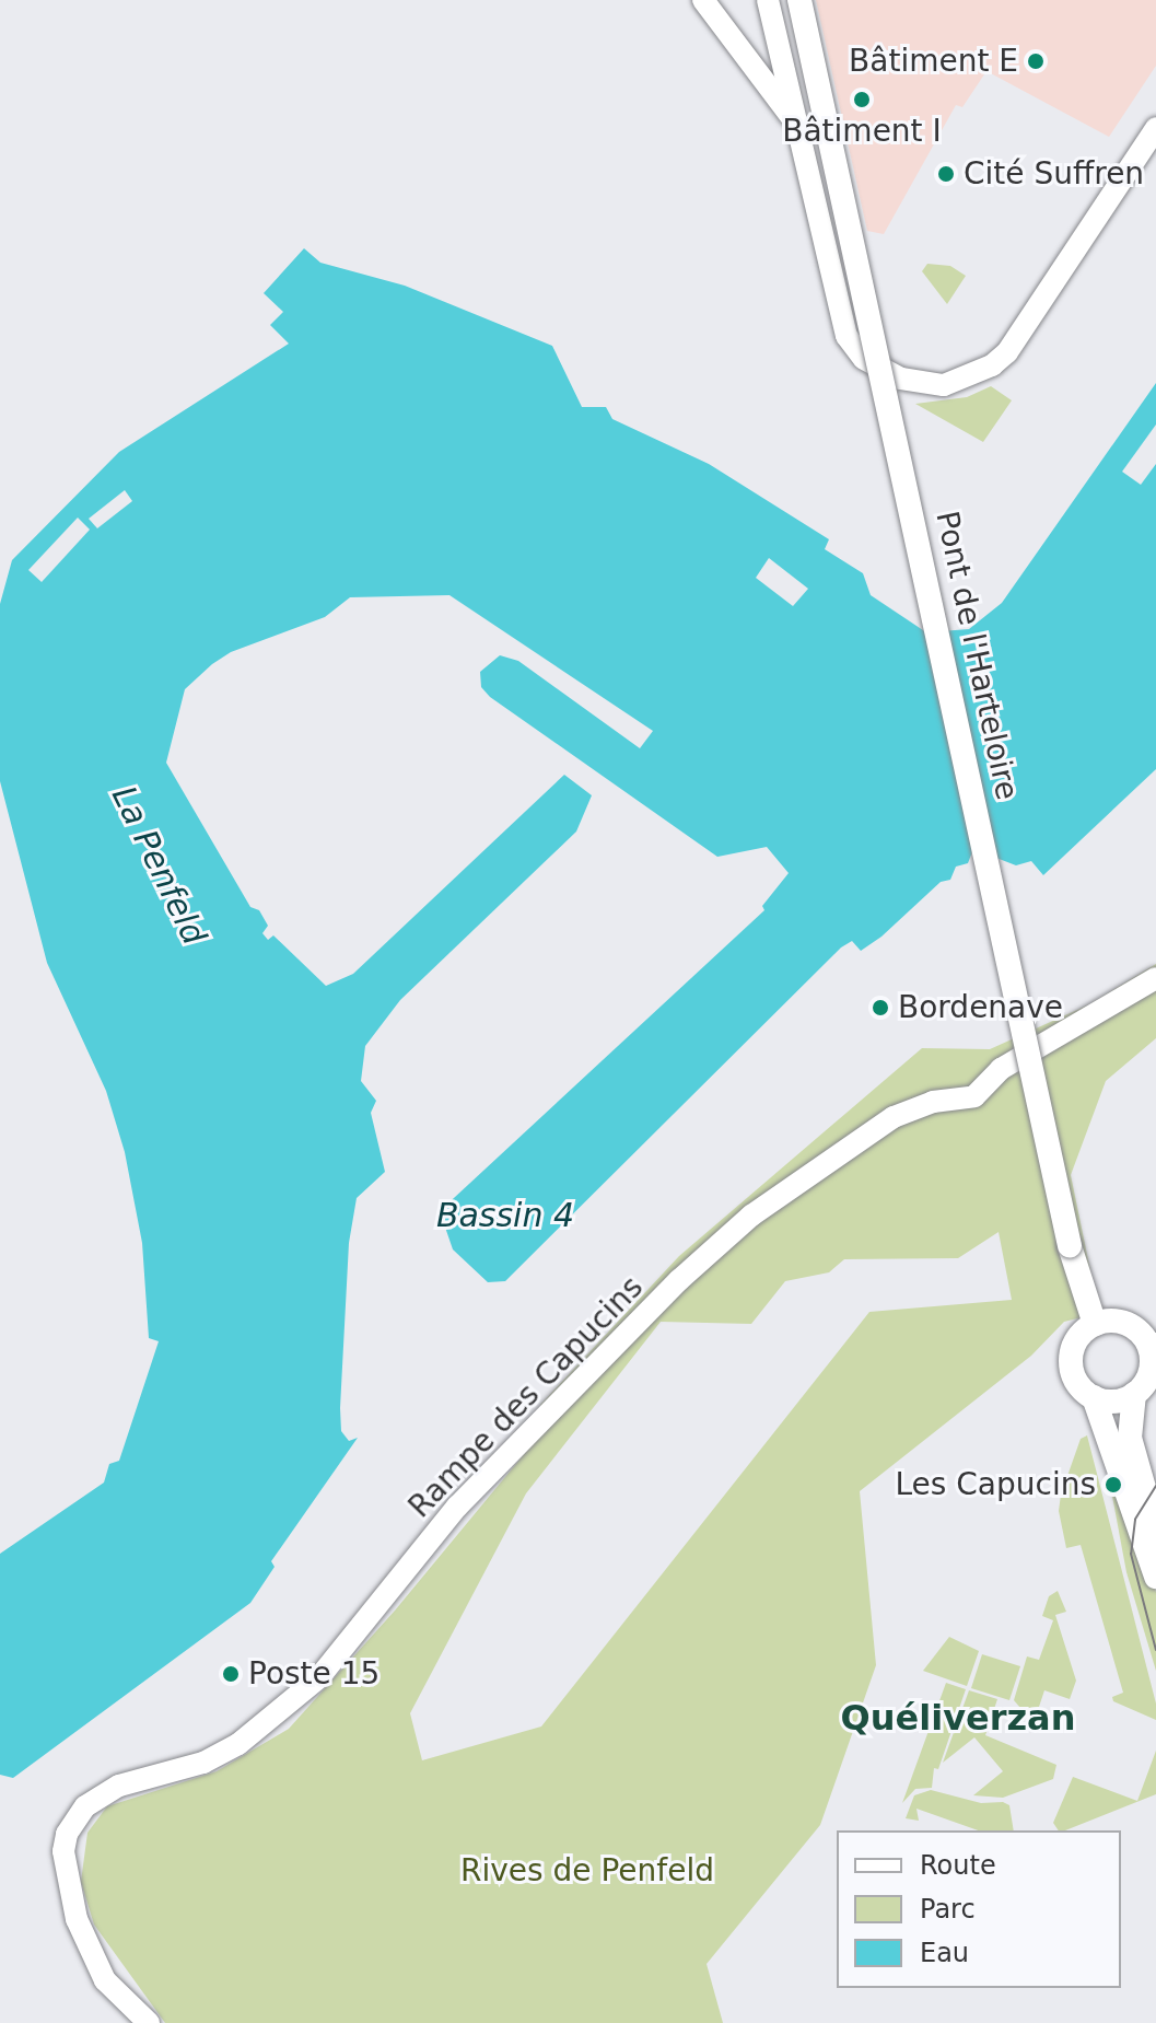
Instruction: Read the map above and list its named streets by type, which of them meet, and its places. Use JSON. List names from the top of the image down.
{
  "streets": {
    "main road": ["Pont de l'Harteloire"],
    "street": ["Rampe des Capucins"]
  },
  "districts": ["Quéliverzan"],
  "water": ["La Penfeld", "Bassin 4"],
  "parks": ["Rives de Penfeld"],
  "places": [
    "Bâtiment E",
    "Bâtiment I",
    "Cité Suffren",
    "Bordenave",
    "Les Capucins",
    "Poste 15"
  ],
  "legend": ["Route", "Parc", "Eau"]
}
